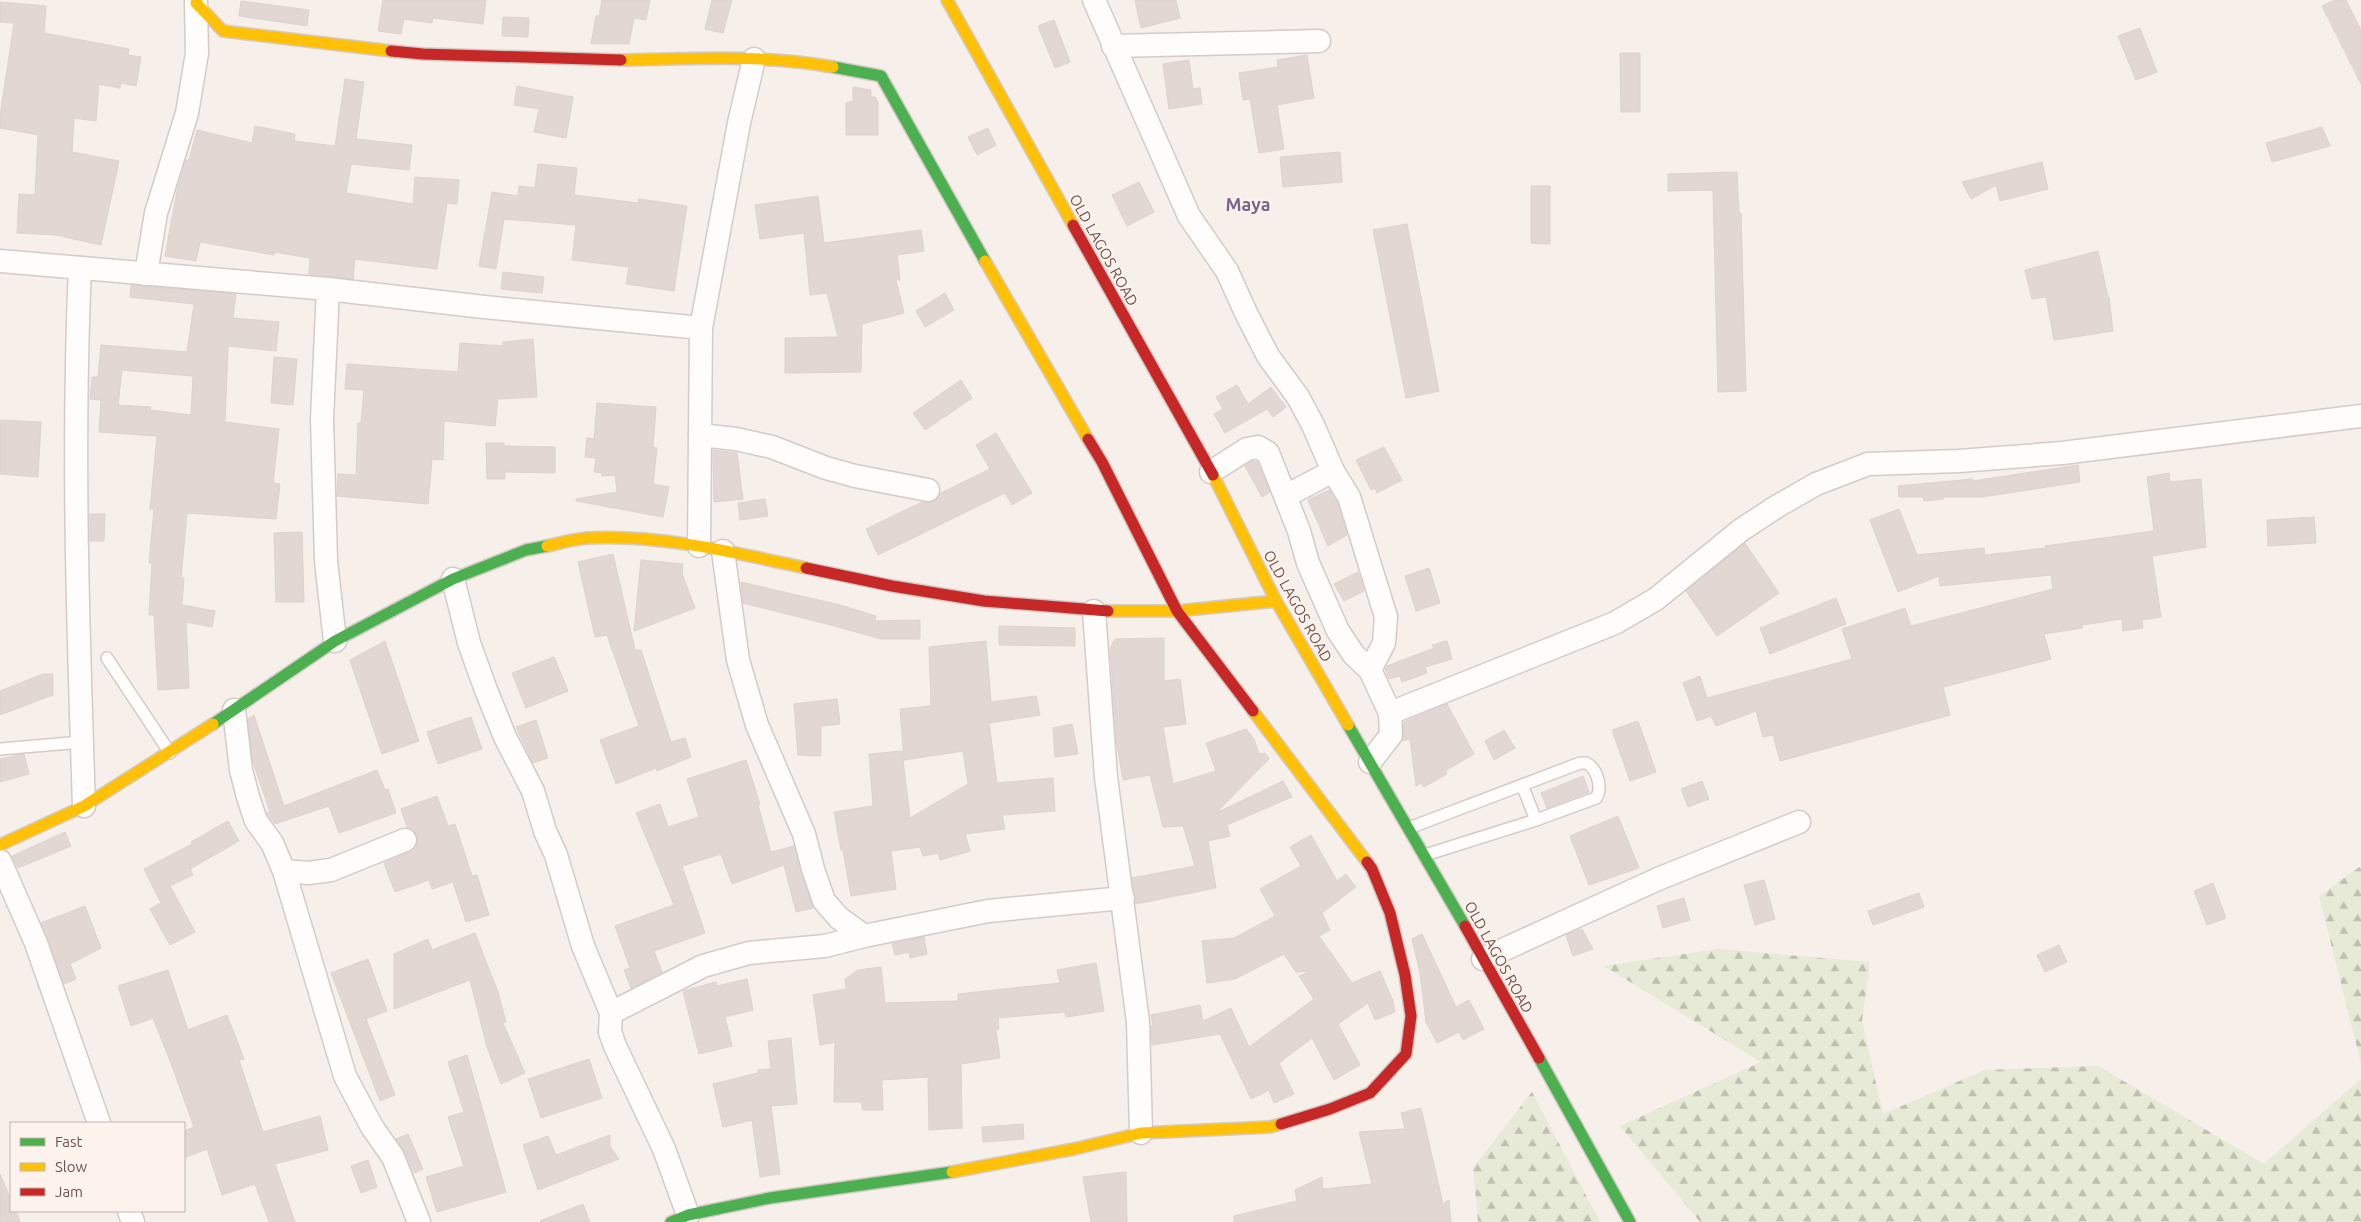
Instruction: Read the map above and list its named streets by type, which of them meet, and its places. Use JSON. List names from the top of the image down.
{
  "streets": {
    "street": ["OLD LAGOS ROAD"]
  },
  "districts": ["Maya"],
  "legend": ["Fast", "Slow", "Jam"]
}
